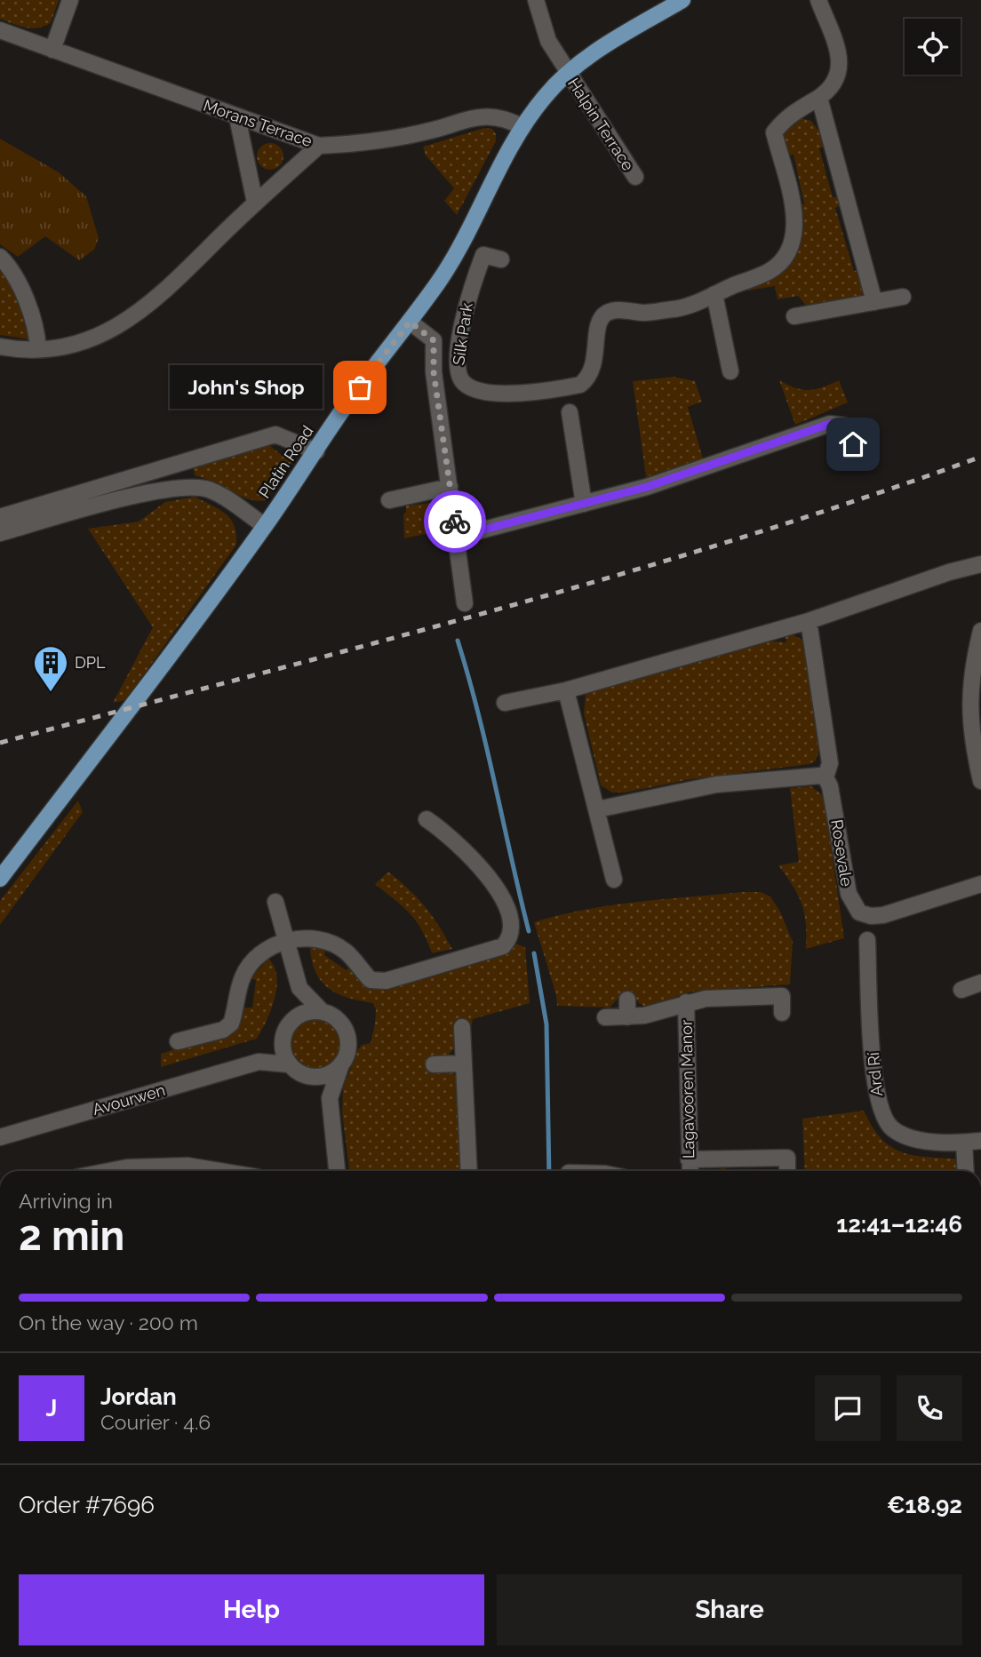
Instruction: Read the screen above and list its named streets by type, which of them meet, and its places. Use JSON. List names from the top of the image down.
{
  "streets": {
    "main road": ["Platin Road"],
    "street": [
      "Morans Terrace",
      "Halpin Terrace",
      "Silk Park",
      "Rosevale",
      "Ard Rí",
      "Lagavooren Manor",
      "Avourwen"
    ]
  },
  "crossings": [
    ["Morans Terrace", "Platin Road"],
    ["Halpin Terrace", "Platin Road"]
  ],
  "places": {
    "other": ["John's Shop"],
    "building": ["DPL"]
  },
  "page": {
    "bubble": "John's Shop",
    "heading": ["2 min", "Arriving in", "12:41–12:46"],
    "panel": [
      "Jordan",
      "Courier · 4.6",
      "Order #7696",
      "€18.92"
    ],
    "bar": "On the way · 200 m",
    "round": "J",
    "buttons": ["Help", "Share"]
  }
}
